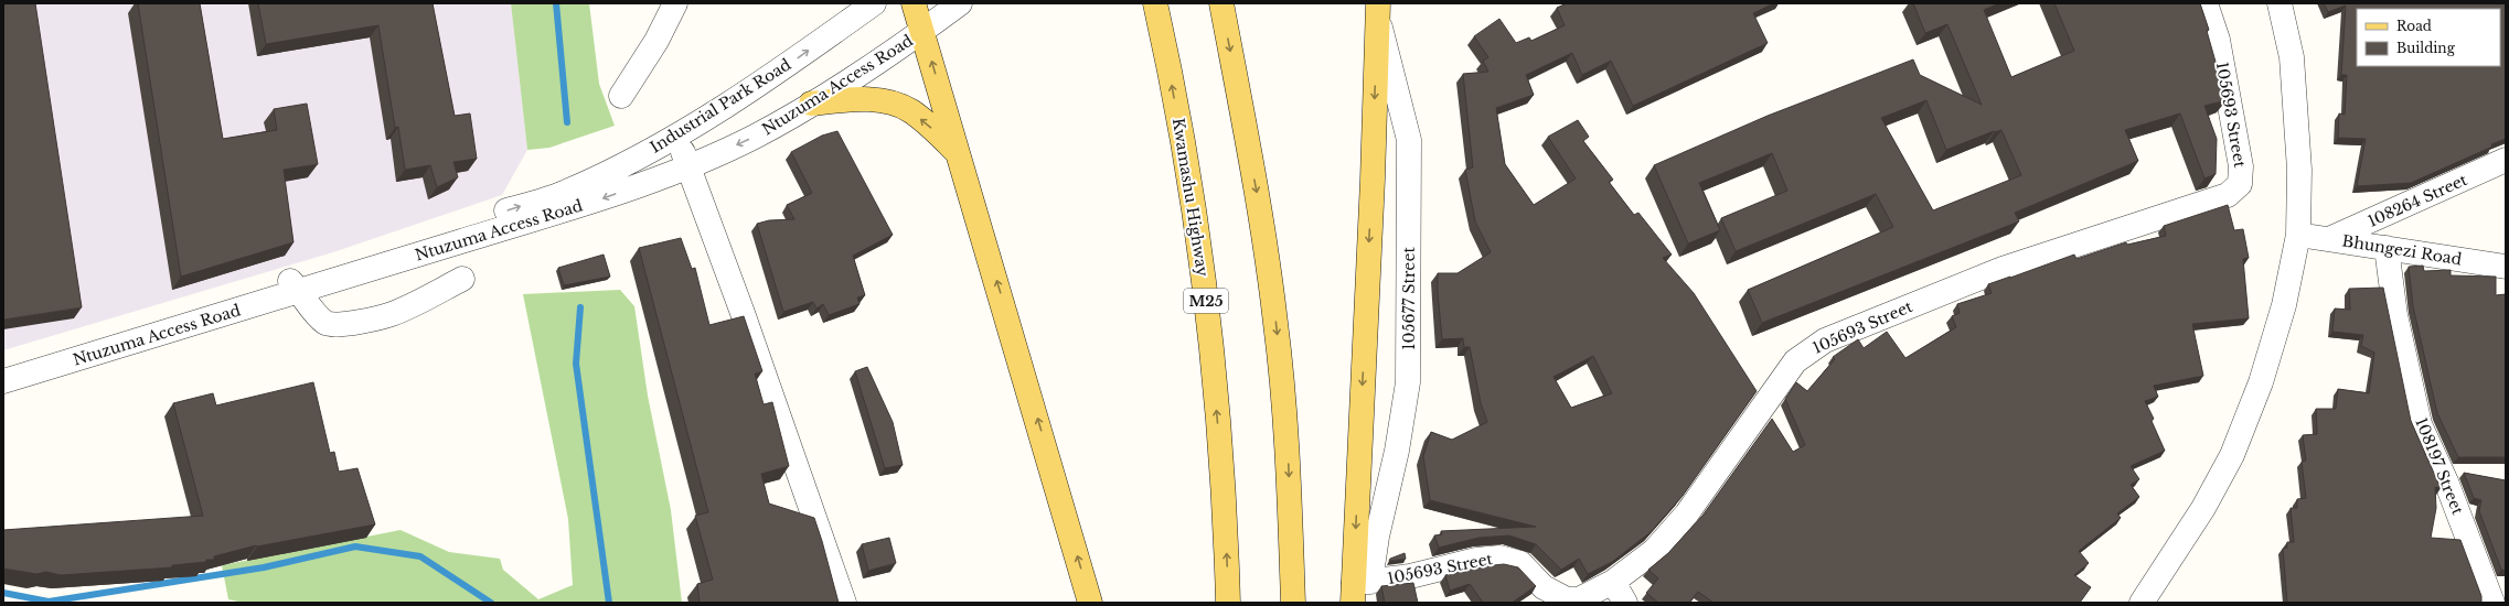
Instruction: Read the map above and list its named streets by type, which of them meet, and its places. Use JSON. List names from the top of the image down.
{
  "streets": {
    "main road": ["Kwamashu Highway", "M25"],
    "street": [
      "Ntuzuma Access Road",
      "Industrial Park Road",
      "105693 Street",
      "108264 Street",
      "Bhungezi Road",
      "105677 Street",
      "108197 Street"
    ]
  },
  "crossings": [
    ["Ntuzuma Access Road", "Industrial Park Road"],
    ["105693 Street", "105677 Street"],
    ["108264 Street", "Bhungezi Road"],
    ["Bhungezi Road", "108197 Street"]
  ],
  "one_way": ["Ntuzuma Access Road", "Industrial Park Road"],
  "legend": ["Road", "Building"]
}
